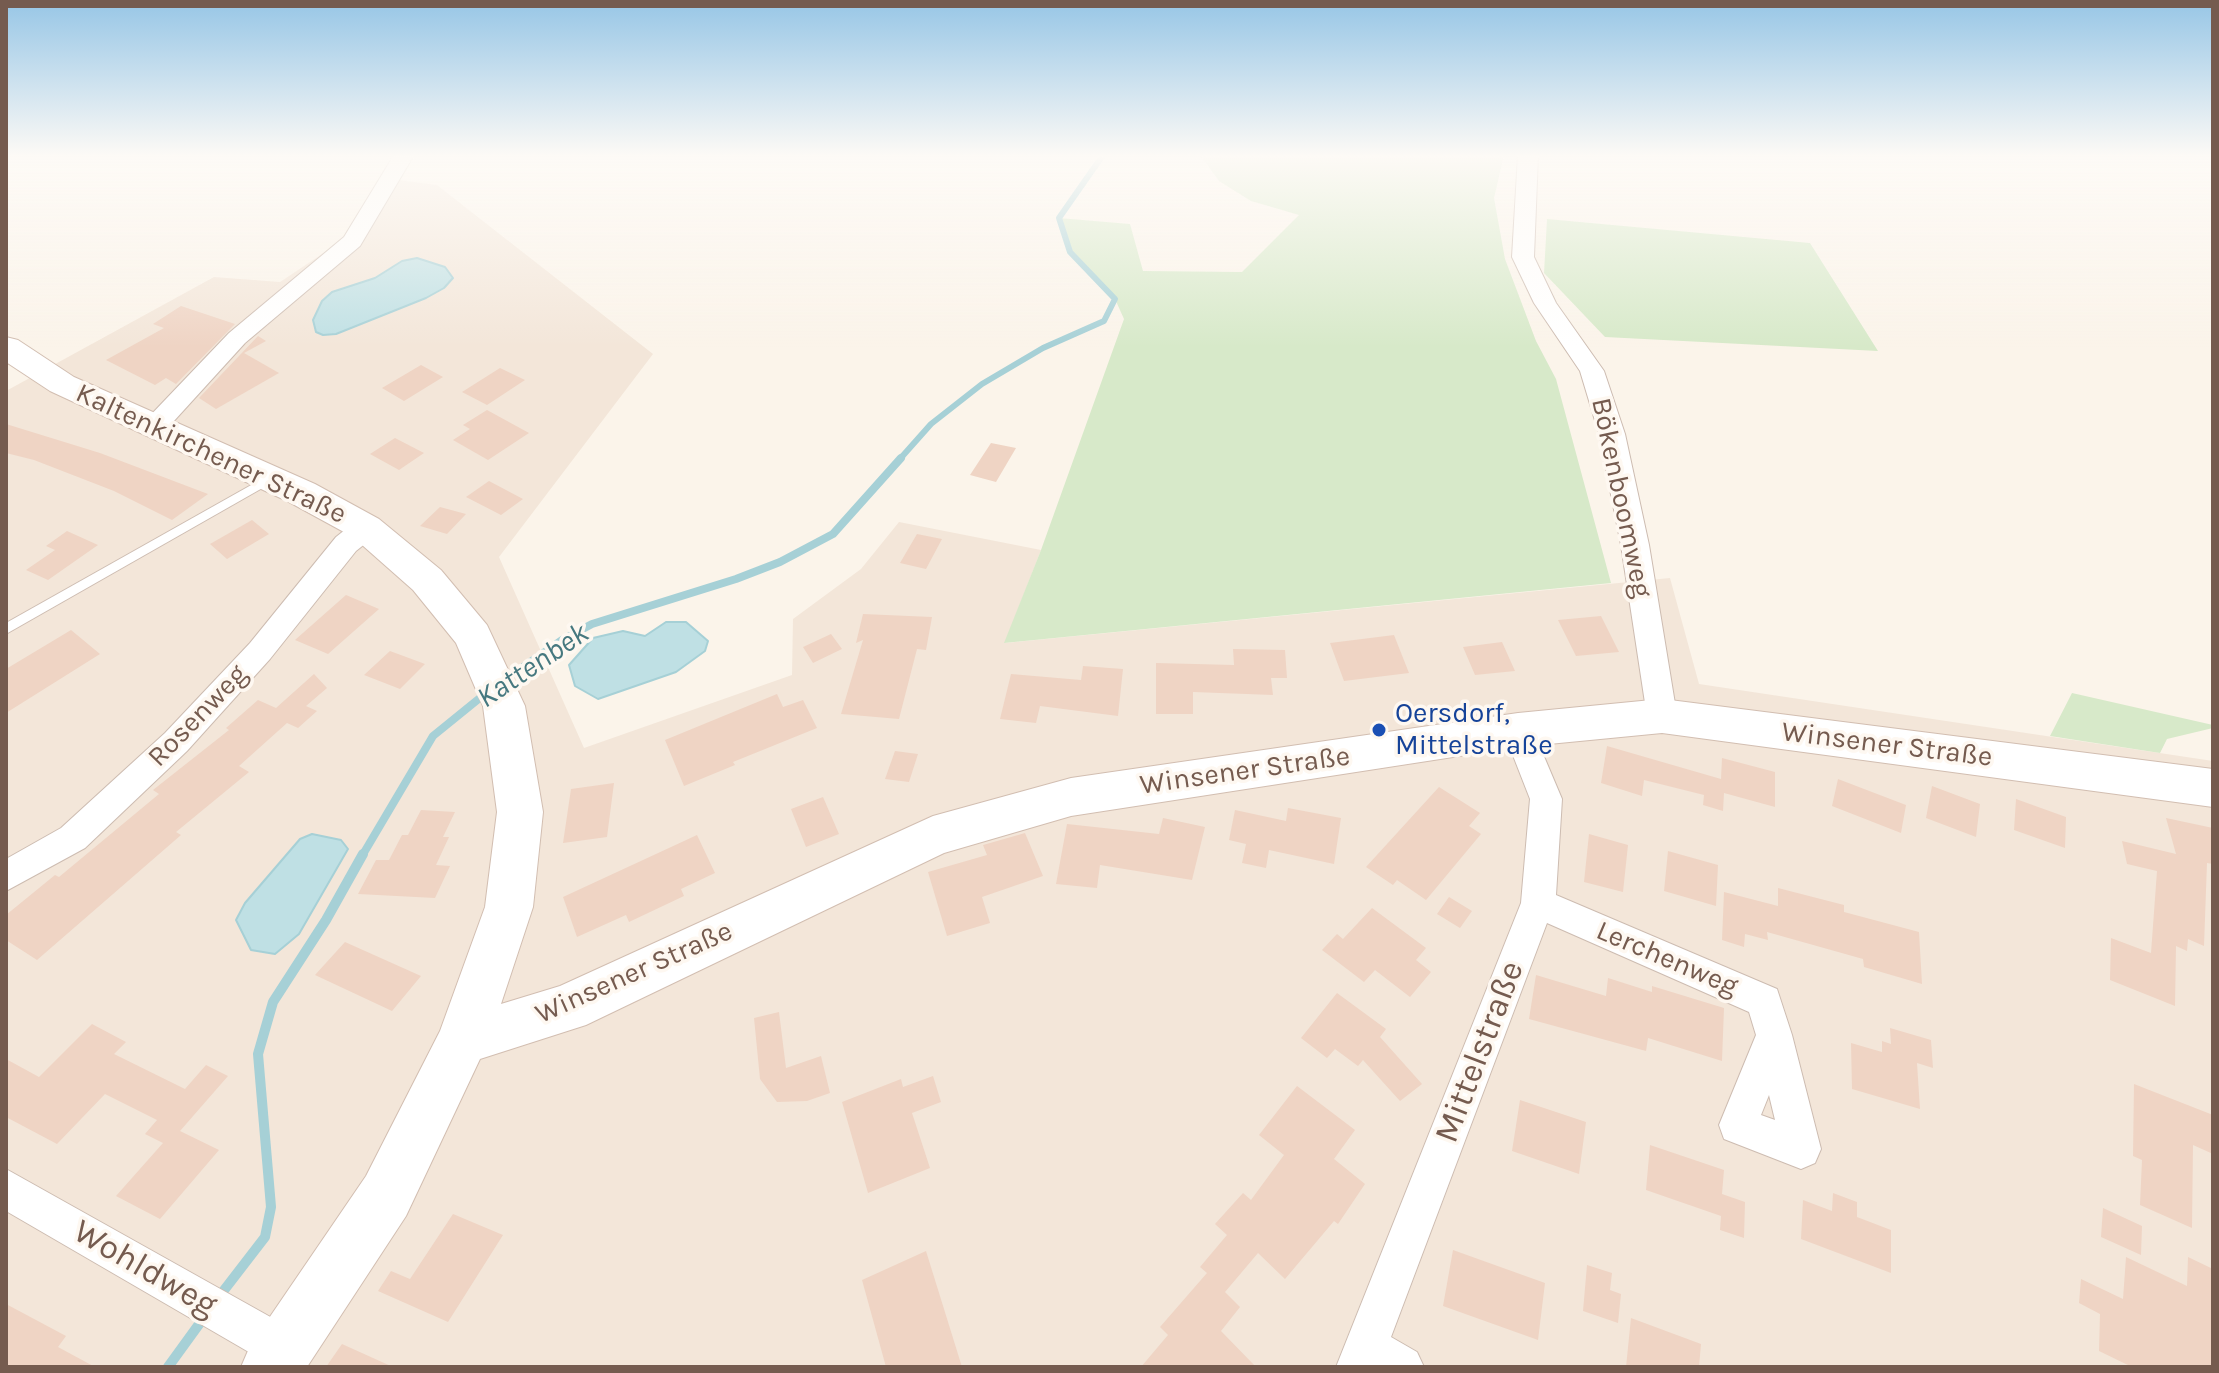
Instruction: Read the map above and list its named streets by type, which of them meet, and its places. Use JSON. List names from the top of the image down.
{
  "streets": {
    "street": [
      "Kaltenkirchener Straße",
      "Bökenboomweg",
      "Rosenweg",
      "Winsener Straße",
      "Lerchenweg",
      "Mittelstraße",
      "Wohldweg"
    ]
  },
  "crossings": [
    ["Kaltenkirchener Straße", "Rosenweg"],
    ["Kaltenkirchener Straße", "Winsener Straße"],
    ["Kaltenkirchener Straße", "Wohldweg"],
    ["Bökenboomweg", "Winsener Straße"],
    ["Winsener Straße", "Mittelstraße"],
    ["Lerchenweg", "Mittelstraße"]
  ],
  "water": ["Kattenbek"],
  "places": ["Oersdorf, Mittelstraße"]
}
